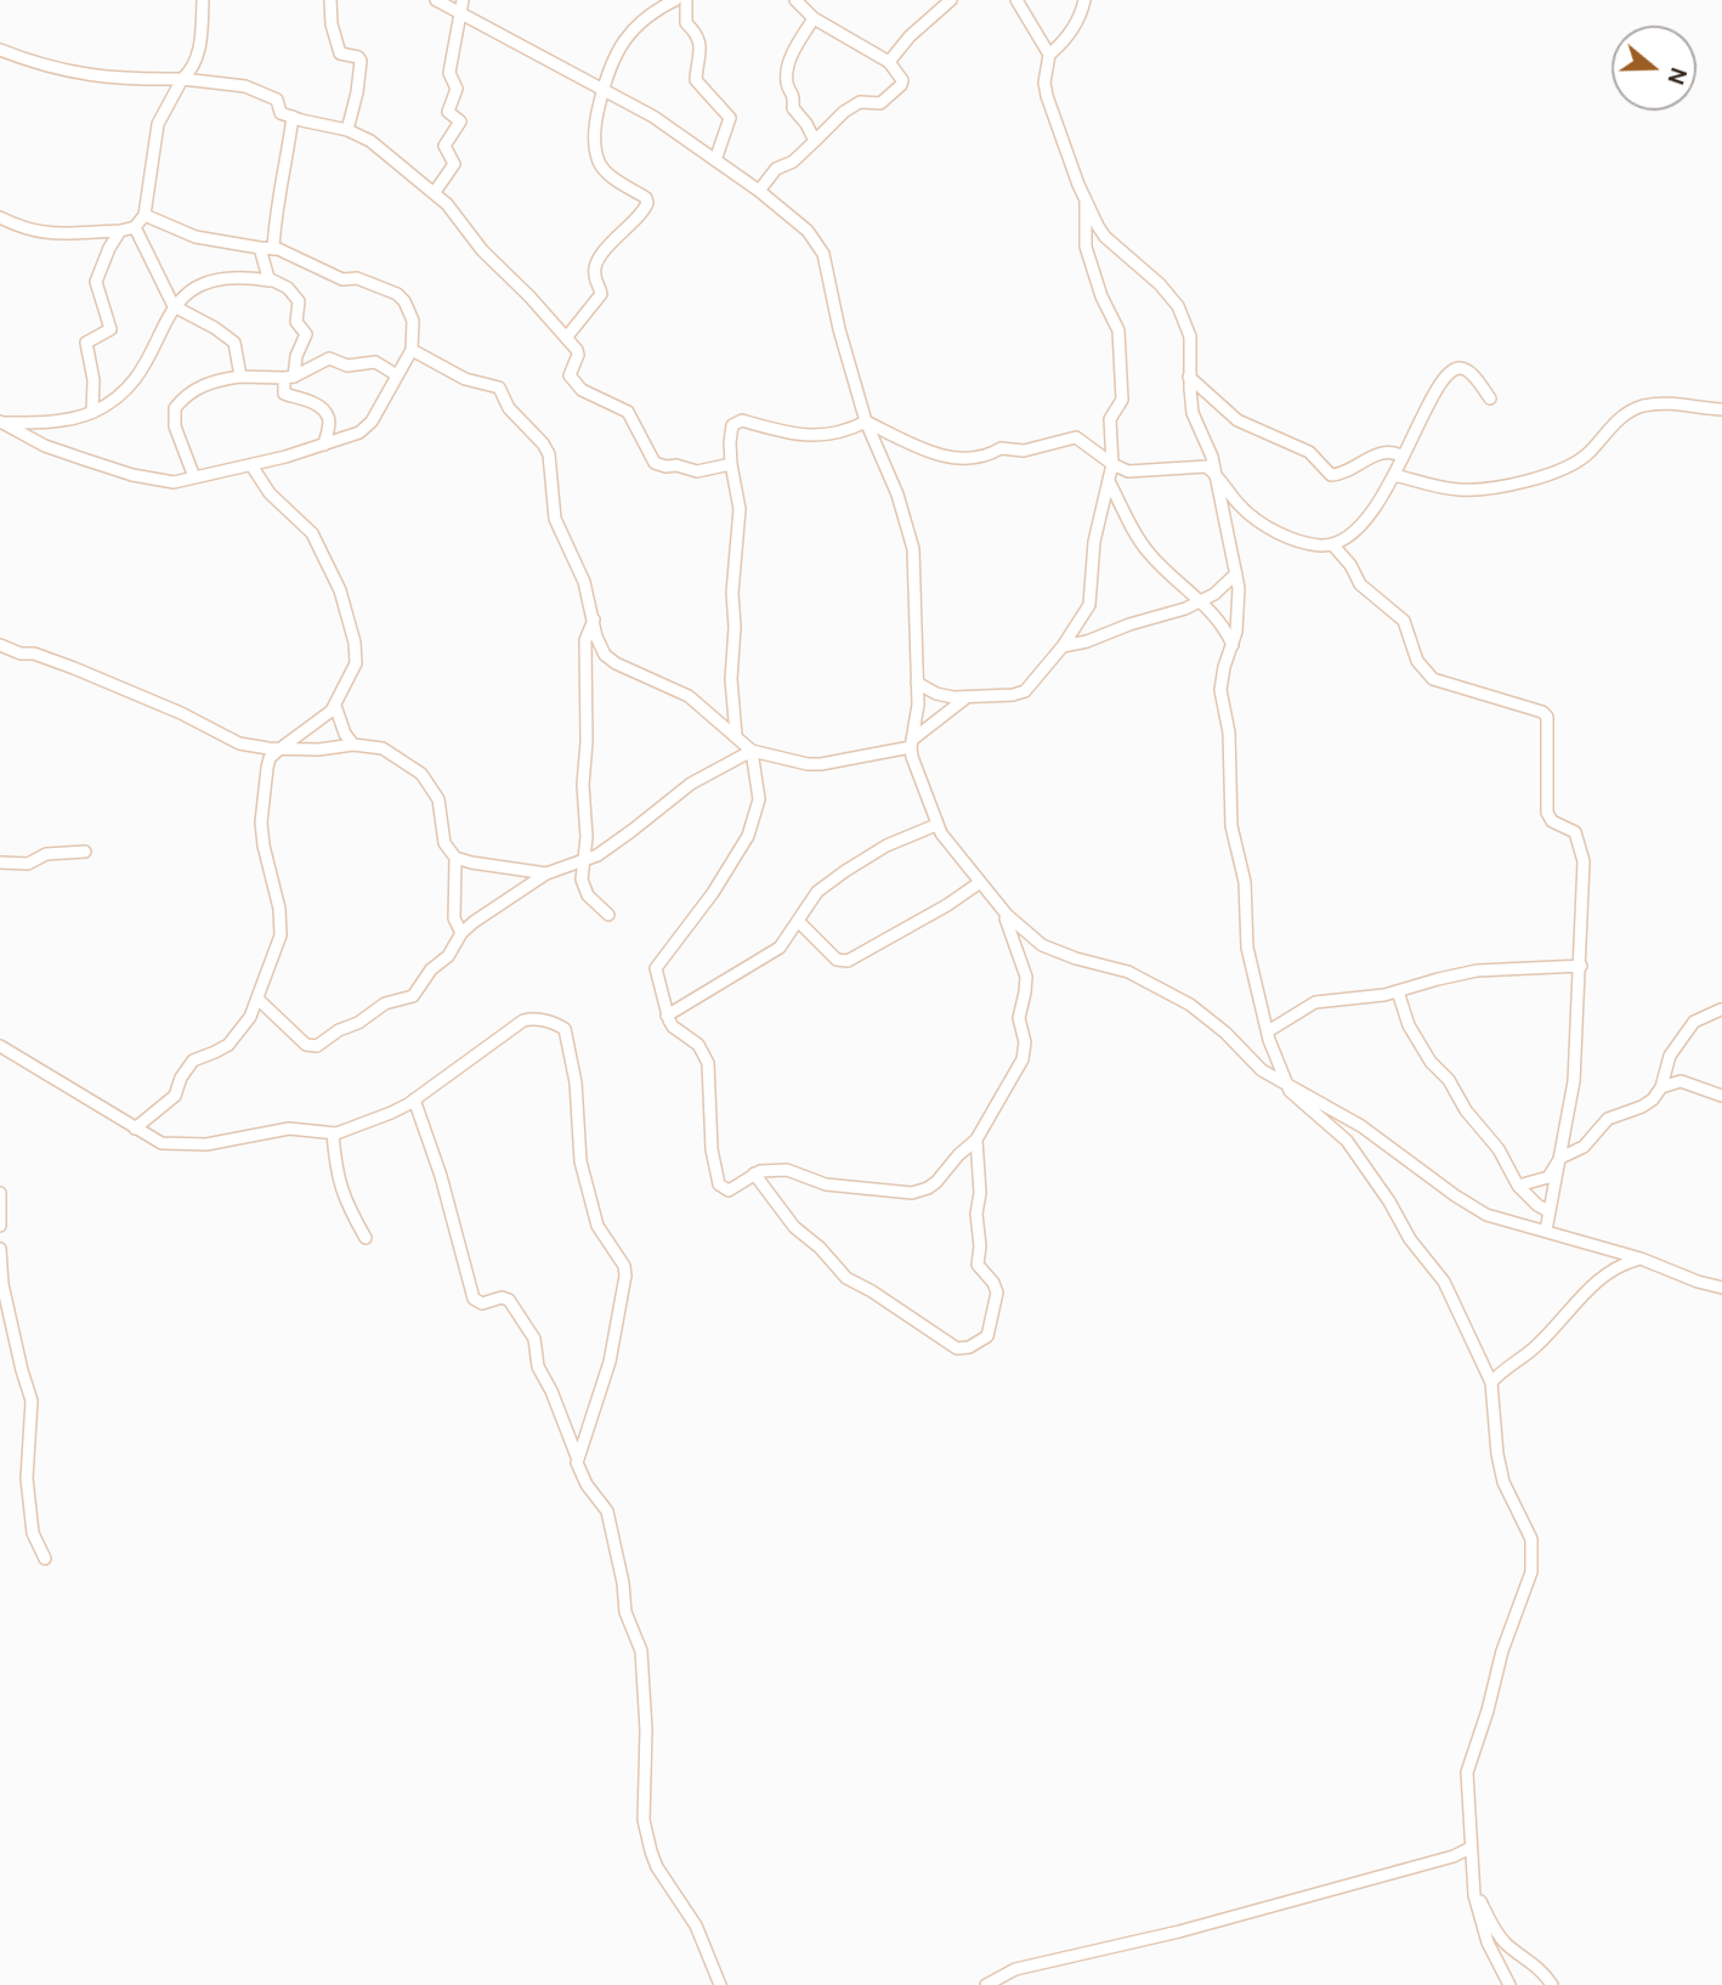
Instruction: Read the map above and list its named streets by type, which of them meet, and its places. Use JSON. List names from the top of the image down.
{
  "north": "right"
}
